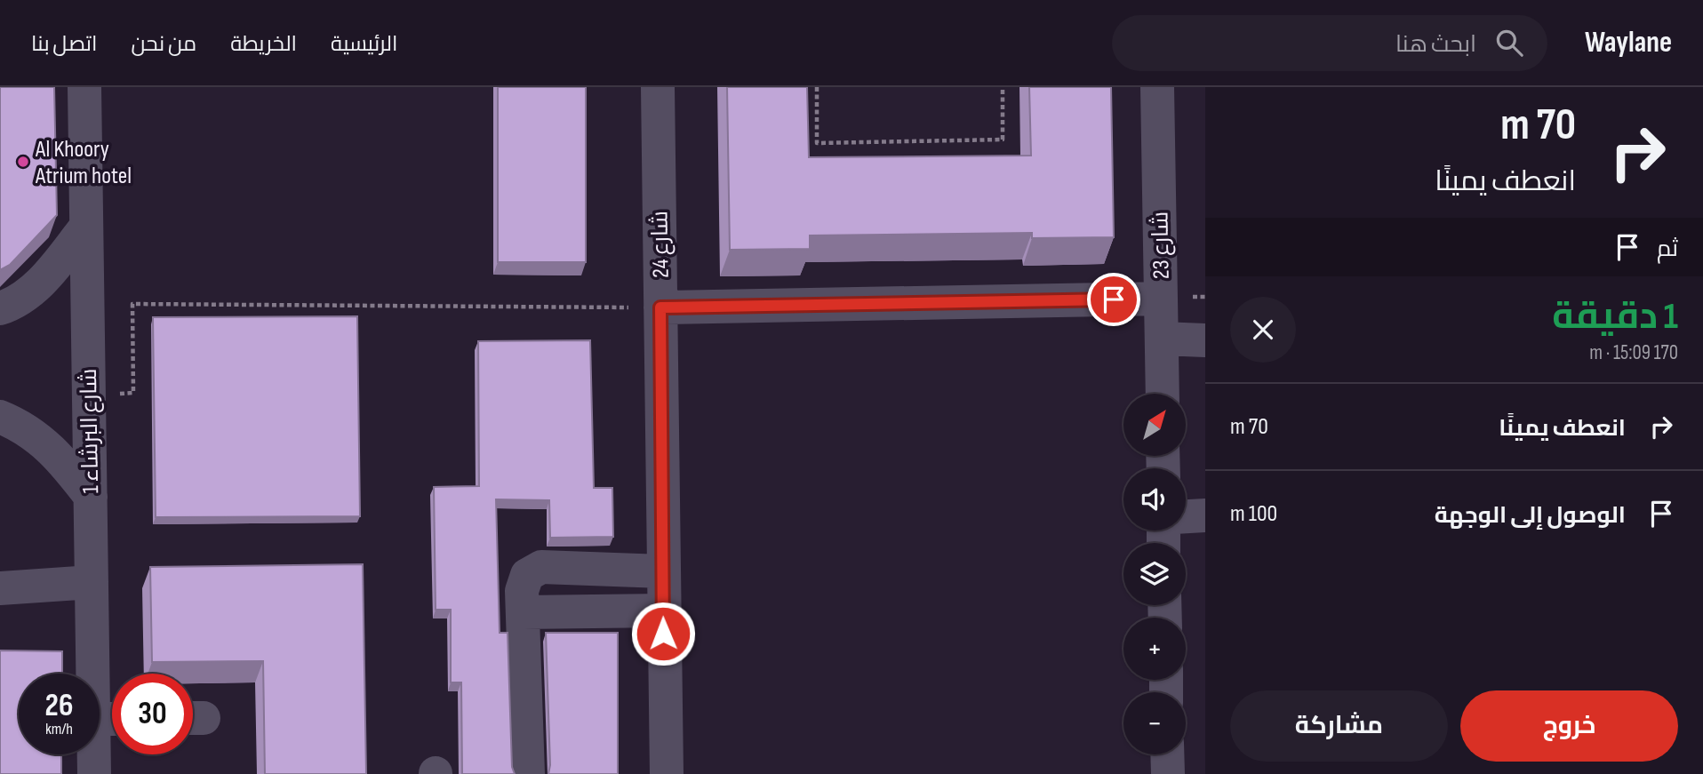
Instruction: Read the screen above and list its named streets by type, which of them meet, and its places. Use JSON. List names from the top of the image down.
{
  "streets": {
    "street": ["شارع 24", "شارع 23", "شارع البرشاء 1"]
  },
  "places": ["Al Khoory Atrium hotel"],
  "north": "top right",
  "page": {
    "header": "Waylane",
    "search": "ابحث هنا",
    "nav": [
      "الرئيسية",
      "الخريطة",
      "من نحن",
      "اتصل بنا"
    ],
    "turn": ["70 m", "انعطف يمينًا"],
    "then": "ثم",
    "heading": ["1 دقيقة", "170 m · 15:09"],
    "list": [
      {
        "name": "انعطف يمينًا",
        "value": "70 m"
      },
      {
        "name": "الوصول إلى الوجهة",
        "value": "100 m"
      }
    ],
    "map_buttons": ["+", "−"],
    "speed": "26 km/h",
    "limit": "30",
    "buttons": ["خروج", "مشاركة"]
  }
}
